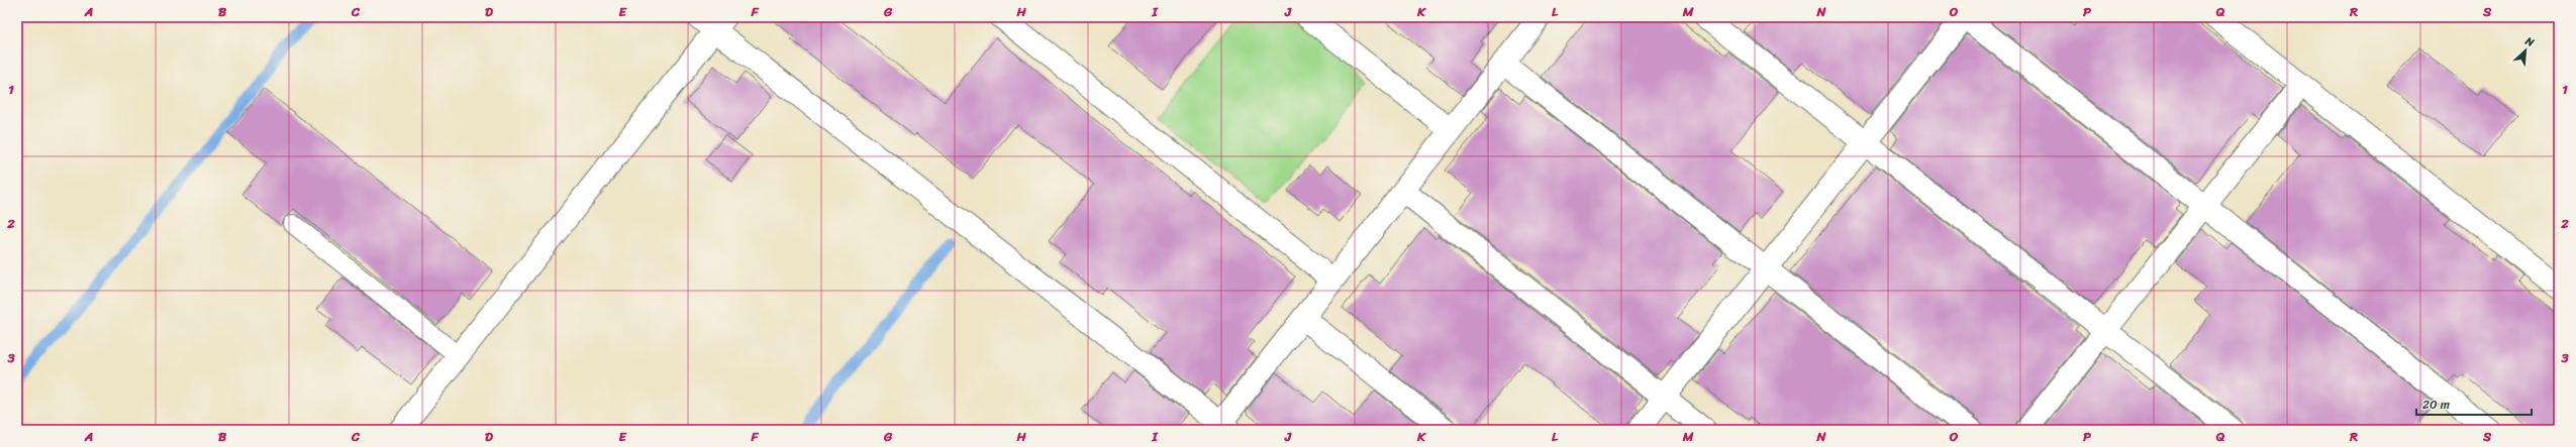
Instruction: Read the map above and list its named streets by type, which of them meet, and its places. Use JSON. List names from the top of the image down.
{
  "scale_bar": "20 m",
  "north": "top right",
  "grid": {
    "columns": [
      "A",
      "B",
      "C",
      "D",
      "E",
      "F",
      "G",
      "H",
      "I",
      "J",
      "K",
      "L",
      "M",
      "N",
      "O",
      "P",
      "Q",
      "R",
      "S"
    ],
    "rows": ["1", "2", "3"]
  }
}
